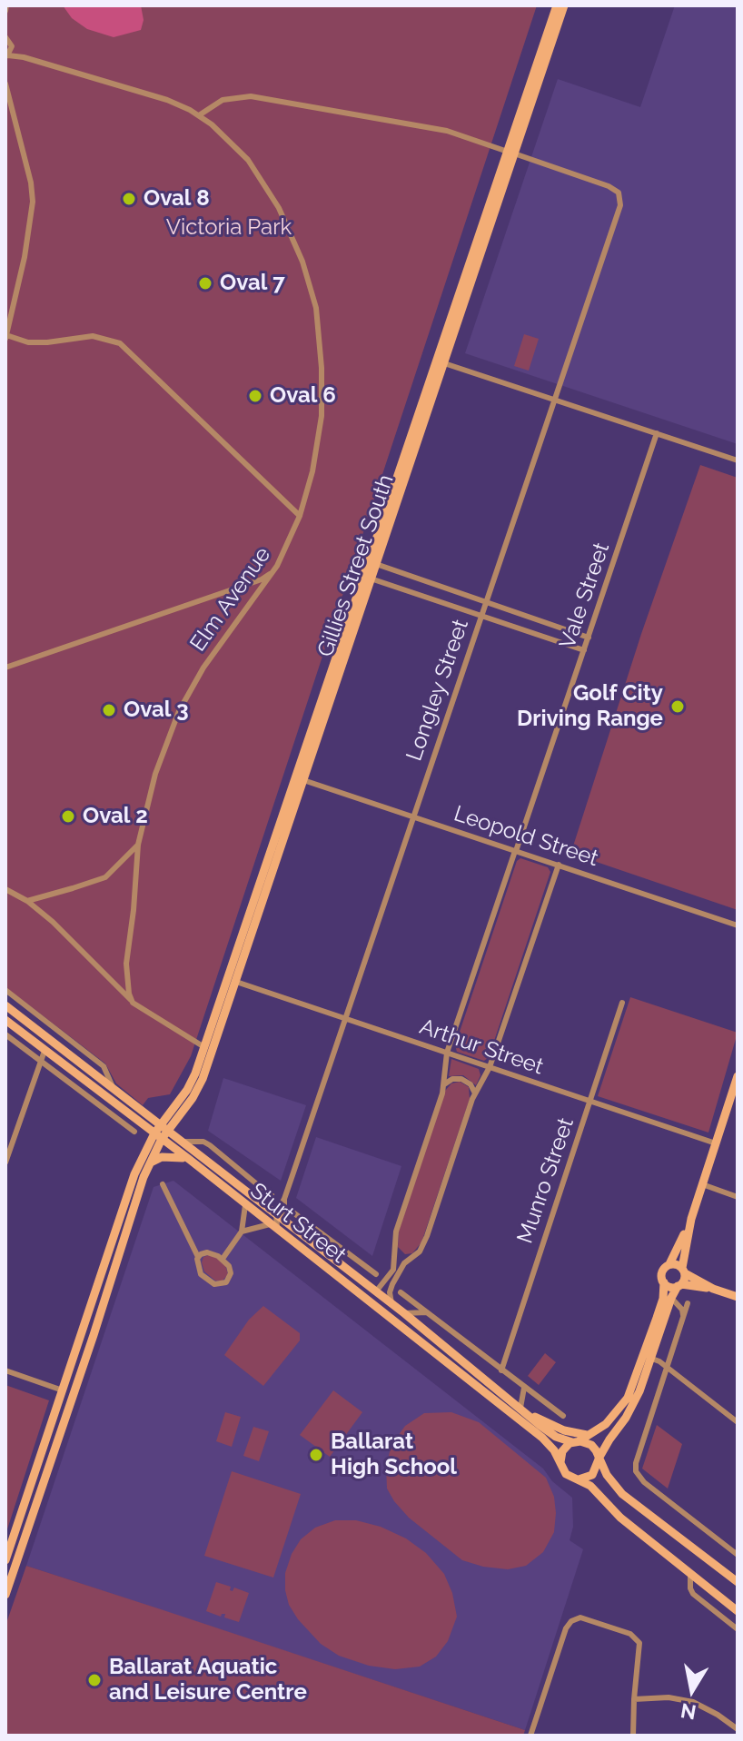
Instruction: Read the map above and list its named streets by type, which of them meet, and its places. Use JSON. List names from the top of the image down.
{
  "streets": {
    "main road": ["Gillies Street South", "Sturt Street"],
    "street": [
      "Vale Street",
      "Elm Avenue",
      "Longley Street",
      "Leopold Street",
      "Arthur Street",
      "Munro Street"
    ]
  },
  "crossings": [
    ["Gillies Street South", "Longley Street"],
    ["Gillies Street South", "Leopold Street"],
    ["Gillies Street South", "Arthur Street"],
    ["Gillies Street South", "Sturt Street"],
    ["Vale Street", "Leopold Street"],
    ["Vale Street", "Arthur Street"],
    ["Vale Street", "Sturt Street"],
    ["Longley Street", "Leopold Street"],
    ["Longley Street", "Arthur Street"],
    ["Longley Street", "Sturt Street"],
    ["Arthur Street", "Munro Street"]
  ],
  "parks": ["Victoria Park"],
  "places": [
    "Oval 8",
    "Oval 7",
    "Oval 6",
    "Golf City Driving Range",
    "Oval 3",
    "Oval 2",
    "Ballarat High School",
    "Ballarat Aquatic and Leisure Centre"
  ],
  "north": "bottom"
}
